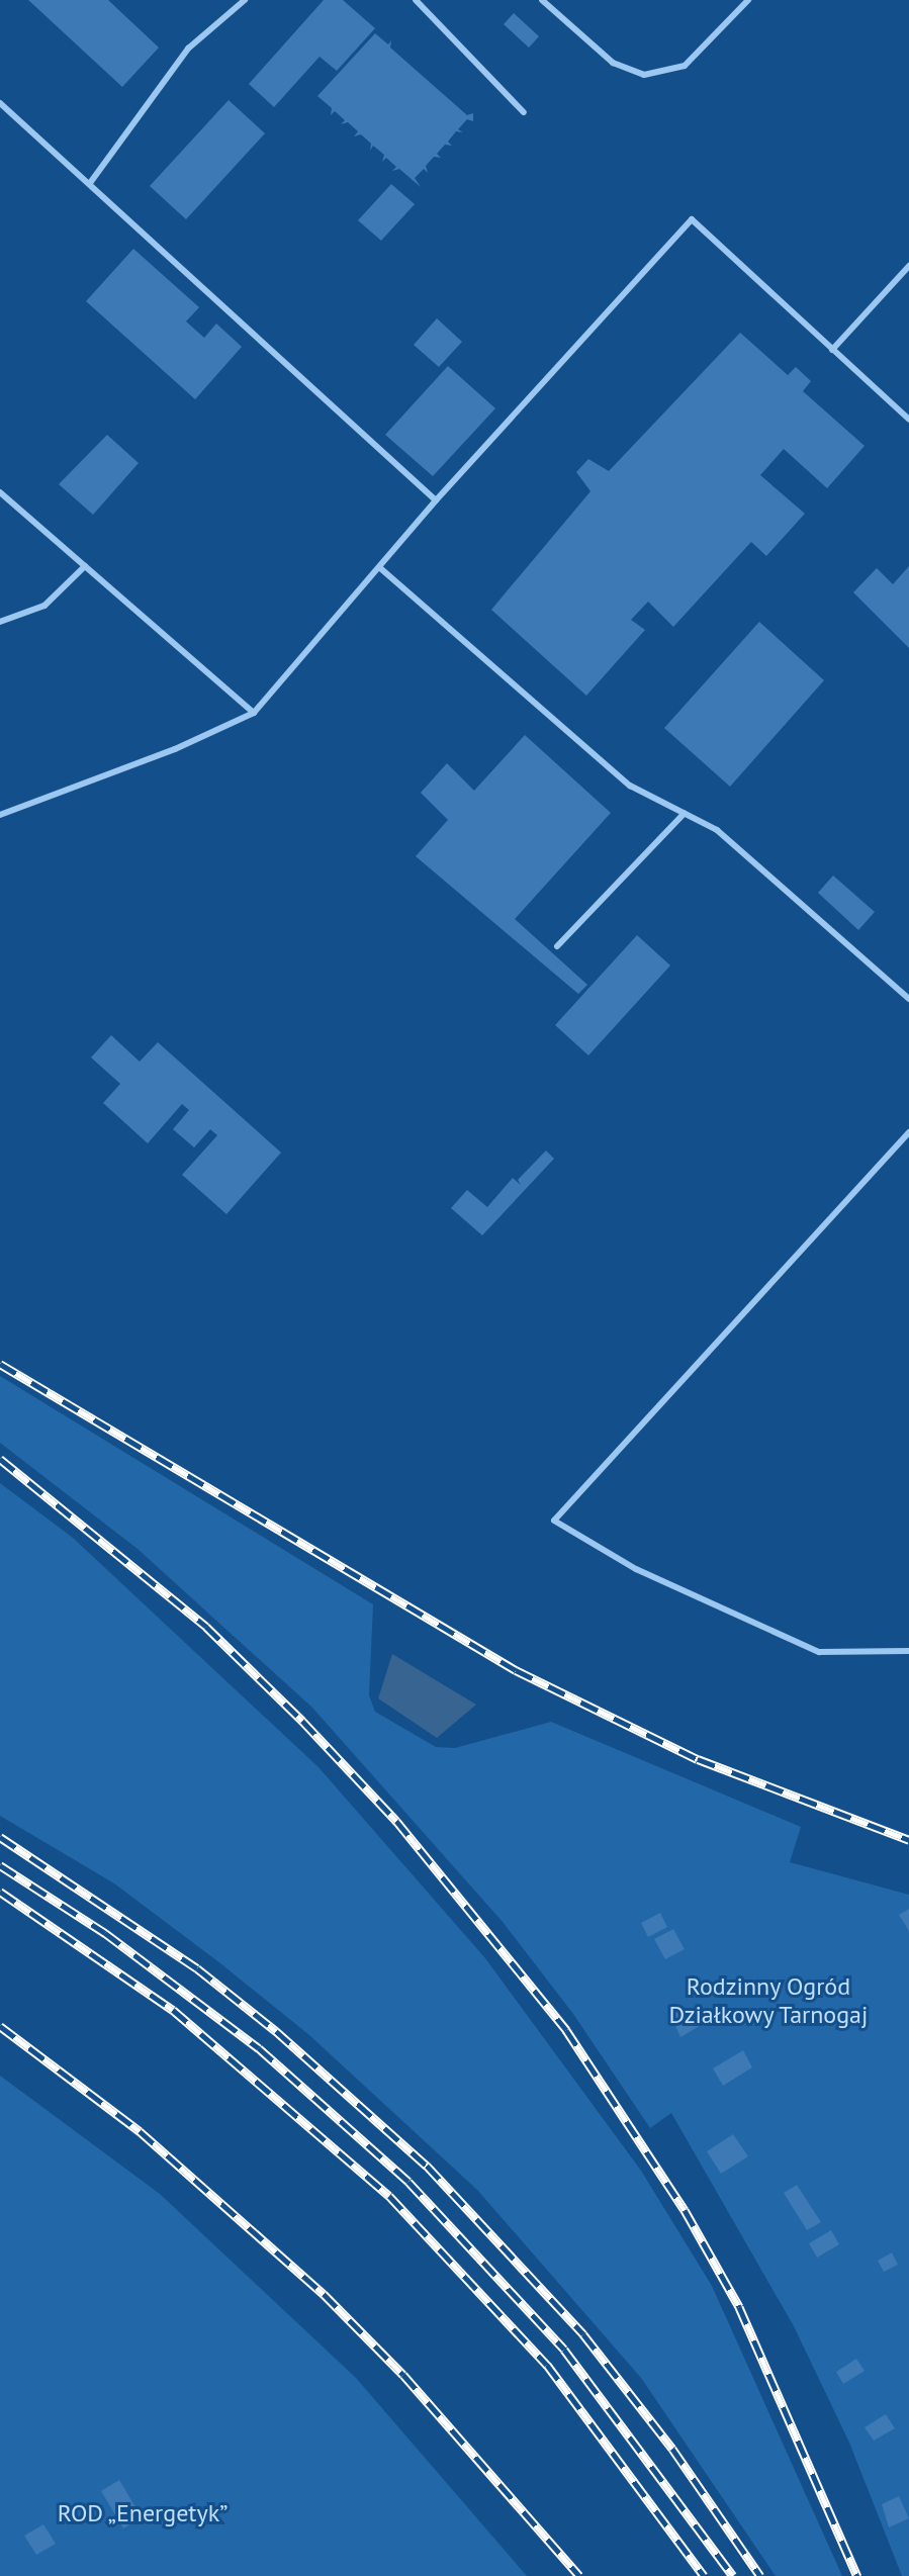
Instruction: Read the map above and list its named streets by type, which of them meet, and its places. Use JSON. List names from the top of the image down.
{
  "parks": ["Rodzinny Ogród Działkowy Tarnogaj", "ROD „Energetyk”"]
}
